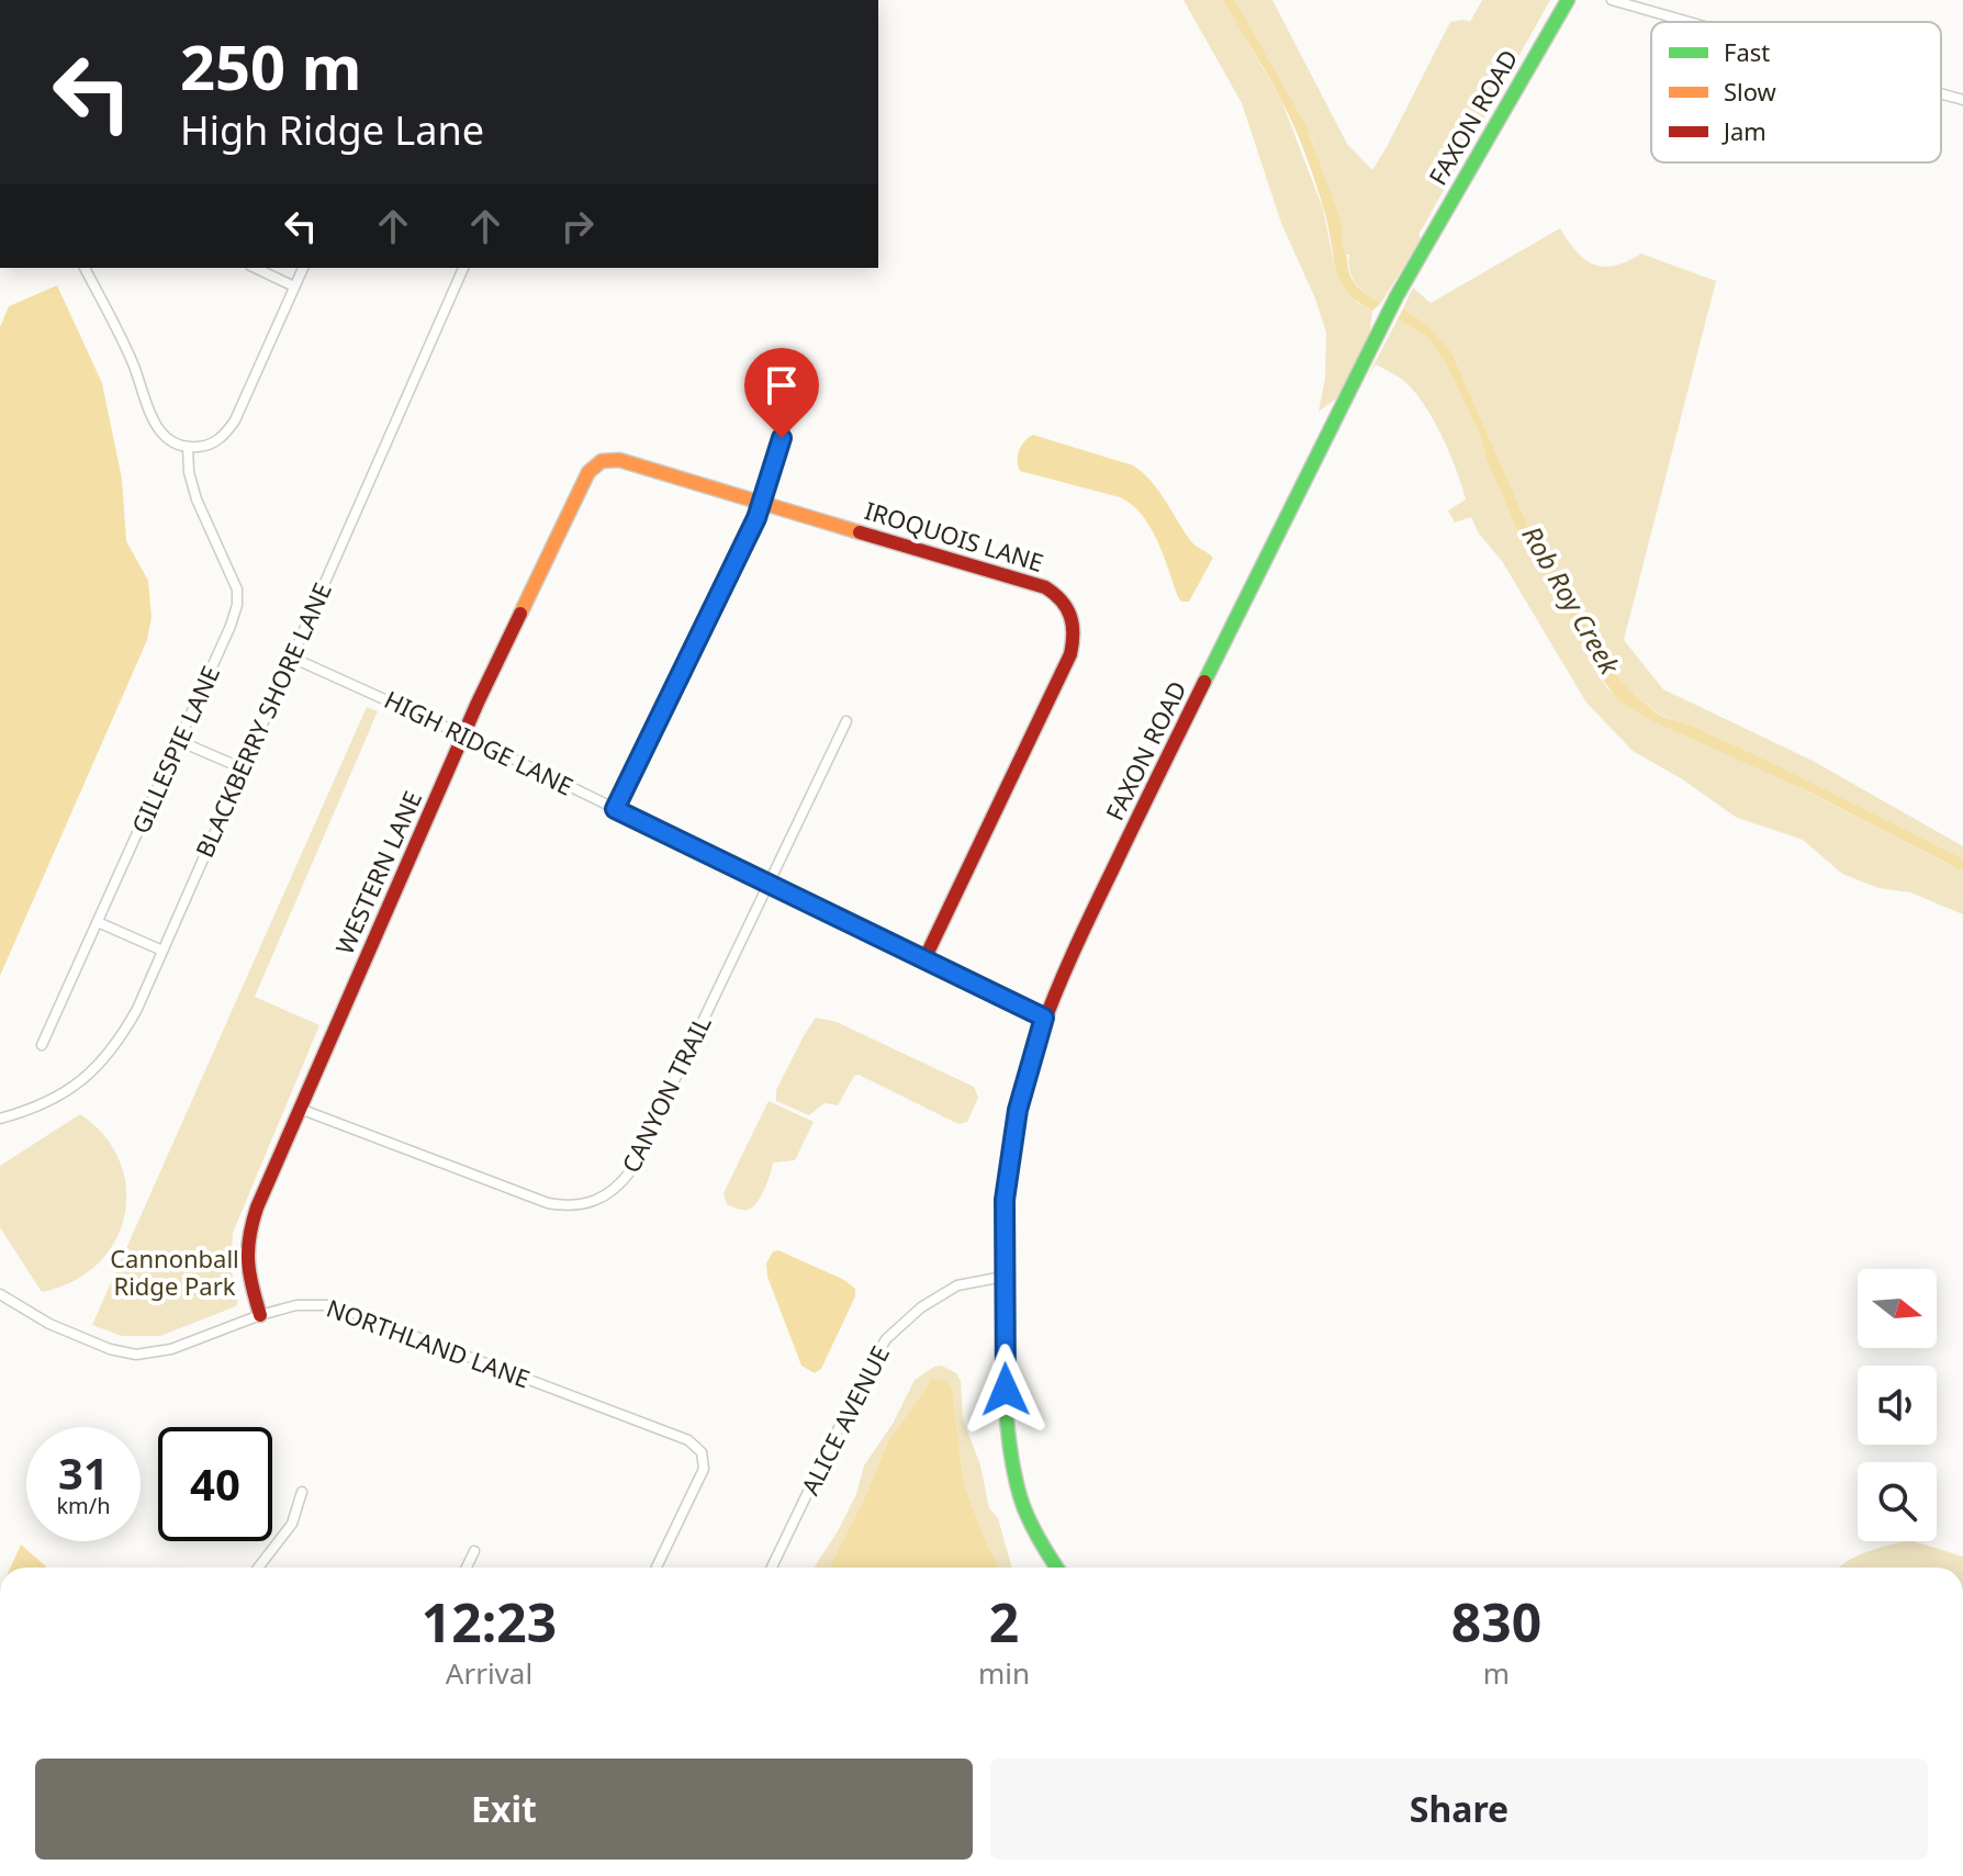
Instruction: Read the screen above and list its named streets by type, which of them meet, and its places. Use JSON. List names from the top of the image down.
{
  "streets": {
    "street": [
      "FAXON ROAD",
      "IROQUOIS LANE",
      "BLACKBERRY SHORE LANE",
      "HIGH RIDGE LANE",
      "GILLESPIE LANE",
      "WESTERN LANE",
      "CANYON TRAIL",
      "NORTHLAND LANE",
      "ALICE AVENUE"
    ]
  },
  "crossings": [
    ["FAXON ROAD", "HIGH RIDGE LANE"],
    ["FAXON ROAD", "ALICE AVENUE"],
    ["IROQUOIS LANE", "HIGH RIDGE LANE"],
    ["IROQUOIS LANE", "WESTERN LANE"],
    ["BLACKBERRY SHORE LANE", "HIGH RIDGE LANE"],
    ["HIGH RIDGE LANE", "WESTERN LANE"],
    ["HIGH RIDGE LANE", "CANYON TRAIL"],
    ["WESTERN LANE", "CANYON TRAIL"],
    ["WESTERN LANE", "NORTHLAND LANE"]
  ],
  "water": ["Rob Roy Creek"],
  "parks": ["Cannonball Ridge Park"],
  "legend": ["Fast", "Slow", "Jam"],
  "north": "right",
  "page": {
    "turn": ["250 m", "High Ridge Lane"],
    "speed": "31 km/h",
    "limit": "40",
    "eta": [
      "12:23",
      "Arrival",
      "2",
      "min",
      "830",
      "m"
    ],
    "buttons": ["Exit", "Share"]
  }
}
